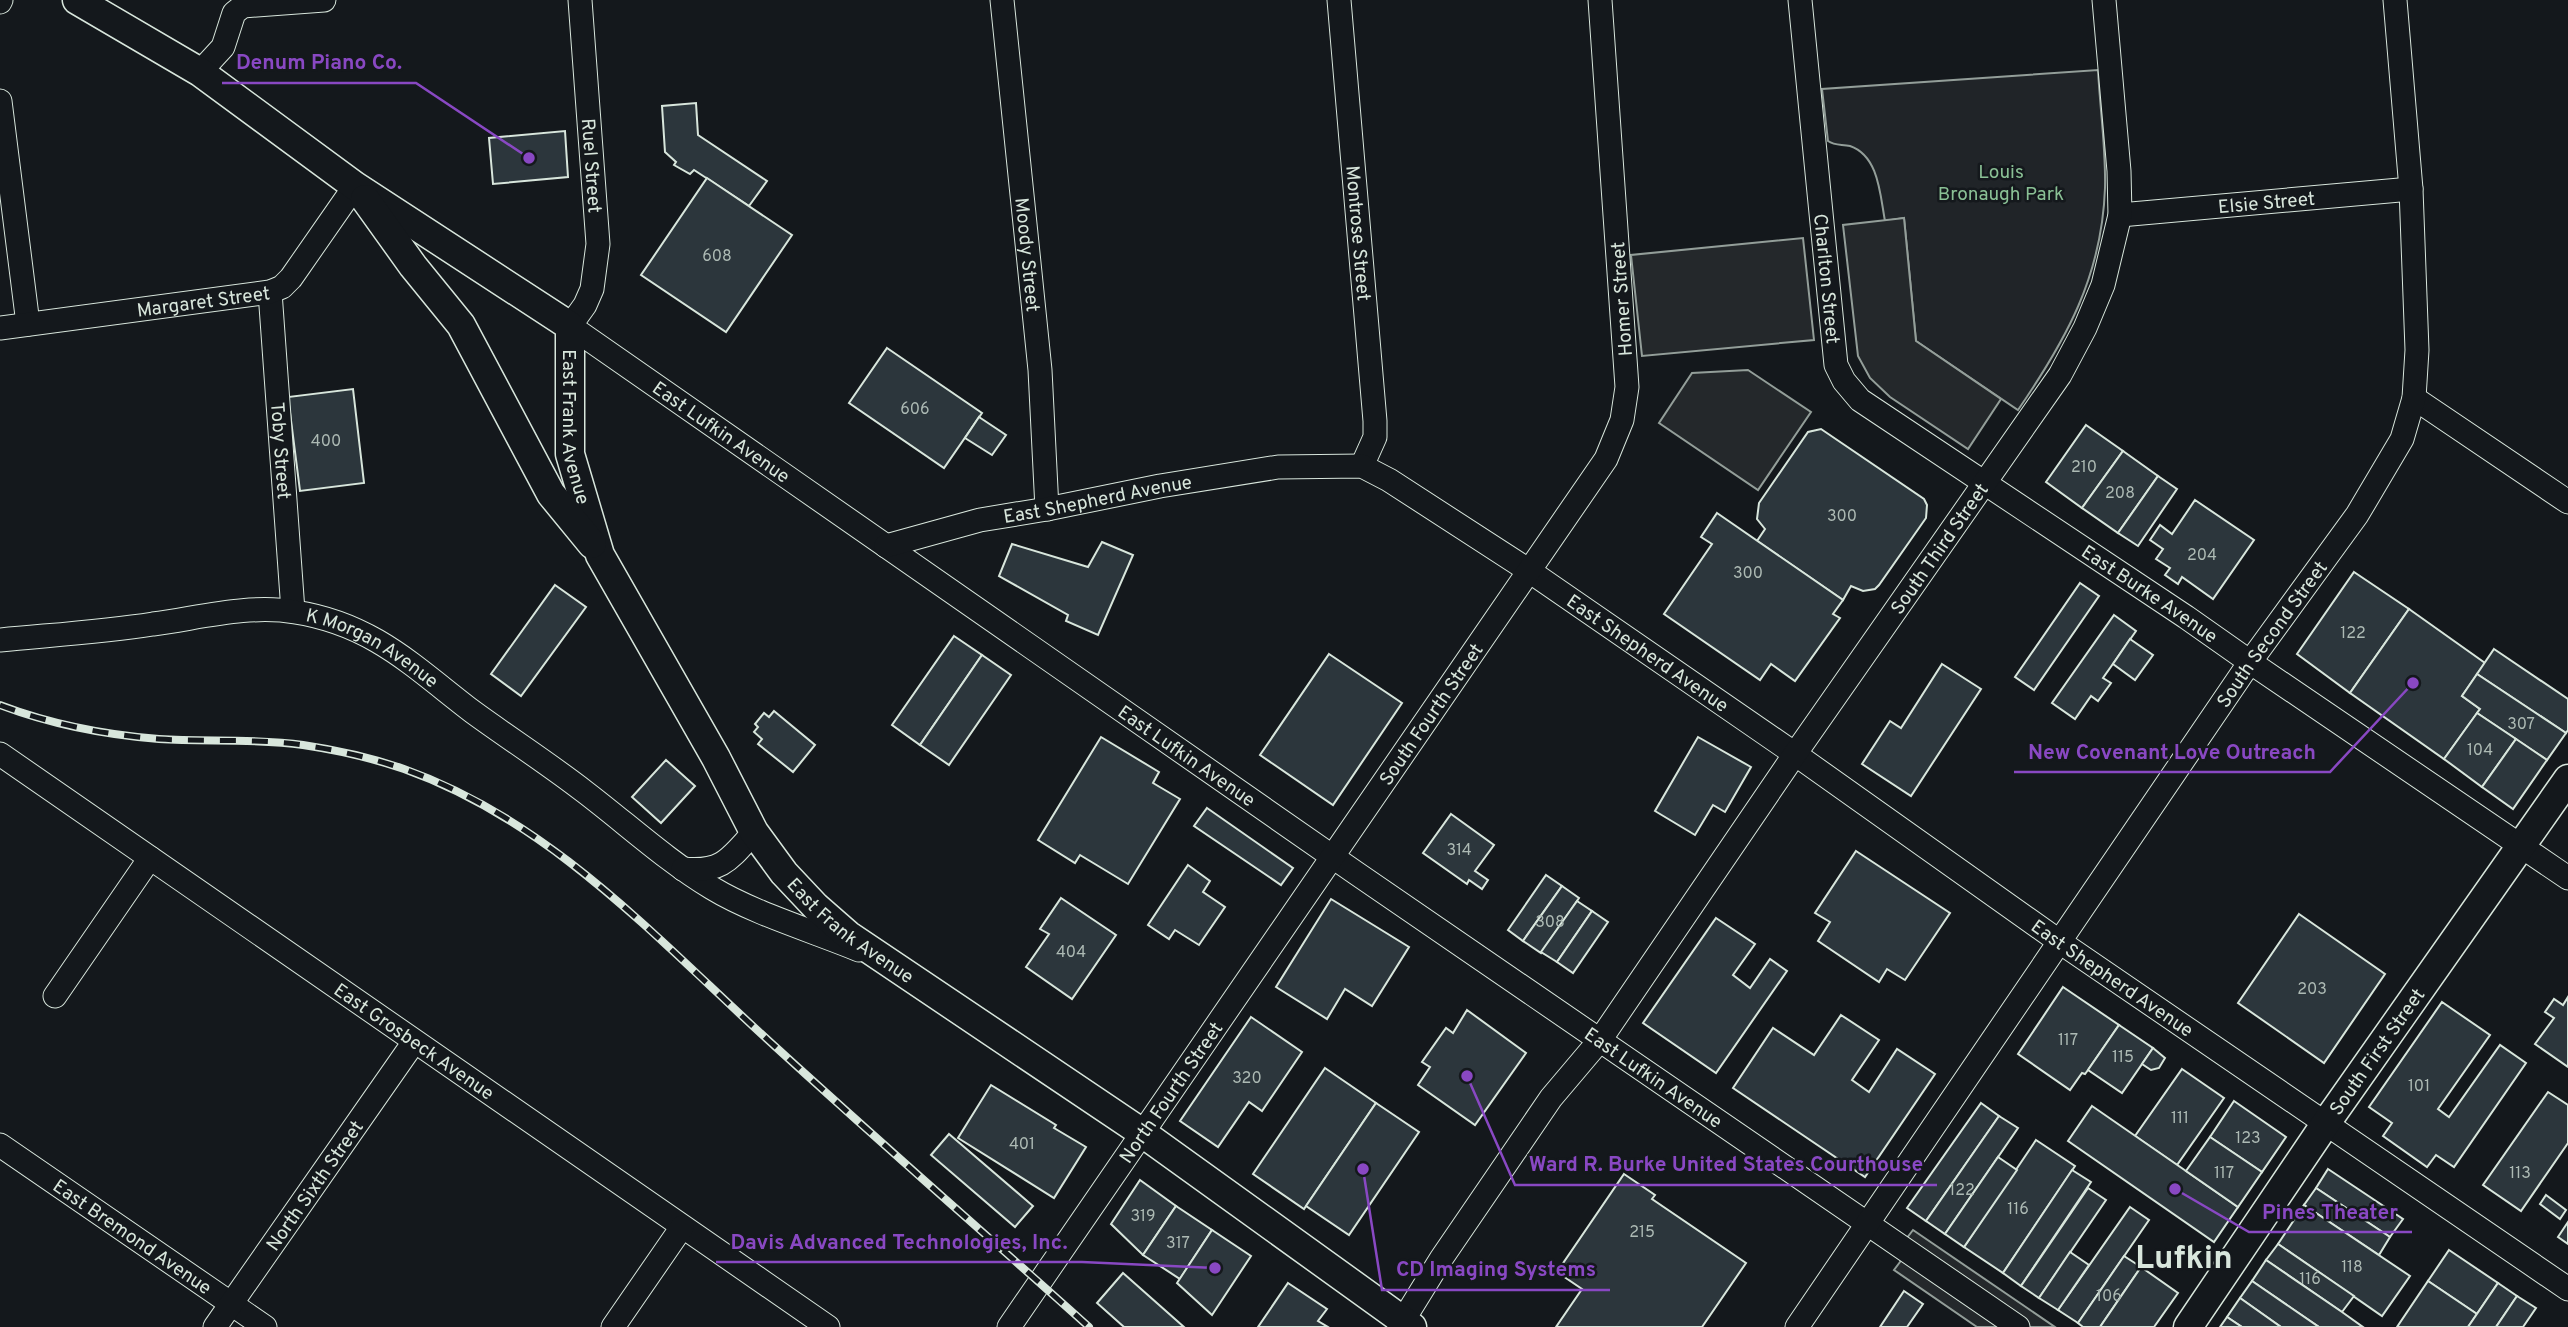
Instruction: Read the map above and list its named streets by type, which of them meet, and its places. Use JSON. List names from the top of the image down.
{
  "streets": {
    "main road": ["East Frank Avenue", "East Lufkin Avenue", "South First Street"],
    "street": [
      "Ruel Street",
      "Elsie Street",
      "Montrose Street",
      "Moody Street",
      "Charlton Street",
      "Homer Street",
      "Margaret Street",
      "Toby Street",
      "East Shepherd Avenue",
      "South Third Street",
      "East Burke Avenue",
      "South Second Street",
      "K Morgan Avenue",
      "South Fourth Street",
      "East Grosbeck Avenue",
      "North Fourth Street",
      "North Sixth Street",
      "East Bremond Avenue"
    ]
  },
  "crossings": [
    ["Ruel Street", "East Frank Avenue"],
    ["Ruel Street", "East Lufkin Avenue"],
    ["Elsie Street", "South Third Street"],
    ["Elsie Street", "South Second Street"],
    ["Montrose Street", "East Shepherd Avenue"],
    ["Moody Street", "East Shepherd Avenue"],
    ["Charlton Street", "South Third Street"],
    ["Charlton Street", "East Burke Avenue"],
    ["Homer Street", "East Shepherd Avenue"],
    ["Homer Street", "South Fourth Street"],
    ["Margaret Street", "East Lufkin Avenue"],
    ["Margaret Street", "Toby Street"],
    ["East Frank Avenue", "East Lufkin Avenue"],
    ["East Frank Avenue", "South Third Street"],
    ["East Frank Avenue", "K Morgan Avenue"],
    ["East Frank Avenue", "North Fourth Street"],
    ["East Lufkin Avenue", "East Shepherd Avenue"],
    ["East Lufkin Avenue", "South Third Street"],
    ["East Lufkin Avenue", "South Second Street"],
    ["East Lufkin Avenue", "South Fourth Street"],
    ["East Lufkin Avenue", "North Fourth Street"],
    ["Toby Street", "K Morgan Avenue"],
    ["East Shepherd Avenue", "South Third Street"],
    ["East Shepherd Avenue", "South Second Street"],
    ["East Shepherd Avenue", "South Fourth Street"],
    ["East Shepherd Avenue", "South First Street"],
    ["South Third Street", "East Burke Avenue"],
    ["East Burke Avenue", "South Second Street"],
    ["East Burke Avenue", "South First Street"],
    ["South Fourth Street", "North Fourth Street"],
    ["East Grosbeck Avenue", "North Sixth Street"],
    ["North Sixth Street", "East Bremond Avenue"]
  ],
  "districts": ["Lufkin"],
  "parks": ["Louis Bronaugh Park"],
  "places": [
    "Denum Piano Co.",
    "New Covenant Love Outreach",
    "Ward R. Burke United States Courthouse",
    "CD Imaging Systems",
    "Pines Theater",
    "Davis Advanced Technologies, Inc."
  ],
  "house_numbers": [
    "608",
    "606",
    "400",
    "210",
    "208",
    "300",
    "204",
    "300",
    "122",
    "307",
    "104",
    "314",
    "308",
    "404",
    "203",
    "117",
    "115",
    "320",
    "101",
    "111",
    "123",
    "401",
    "117",
    "113",
    "122",
    "116",
    "319",
    "215",
    "317",
    "118",
    "116",
    "106"
  ]
}
